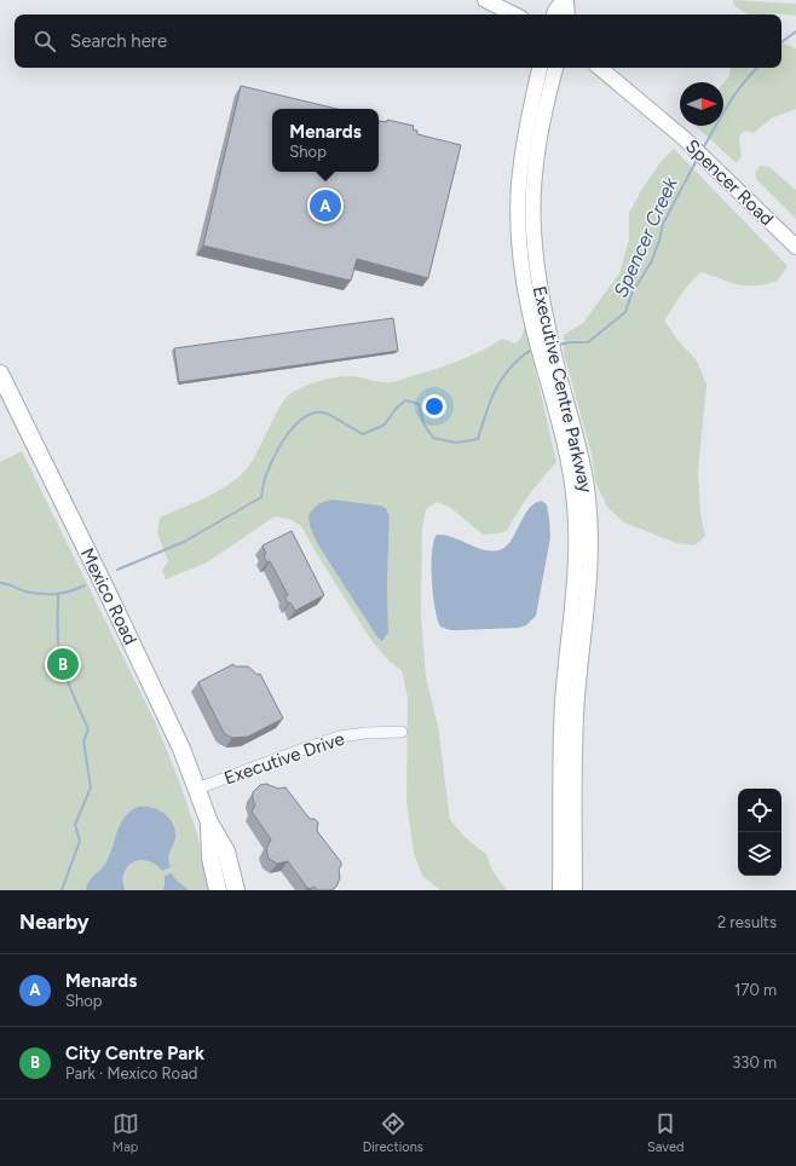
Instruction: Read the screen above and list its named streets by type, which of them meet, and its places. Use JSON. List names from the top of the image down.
{
  "streets": {
    "main road": ["Mexico Road"],
    "street": ["Spencer Road", "Executive Centre Parkway", "Executive Drive"]
  },
  "crossings": [
    ["Mexico Road", "Executive Drive"]
  ],
  "water": ["Spencer Creek"],
  "north": "right",
  "page": {
    "search": "Search here",
    "popup": ["Menards", "Shop"],
    "pins": ["A", "B"],
    "heading": ["Nearby", "2 results"],
    "list": [
      {
        "mark": "A",
        "name": "Menards",
        "note": "Shop",
        "value": "170 m"
      },
      {
        "mark": "B",
        "name": "City Centre Park",
        "note": "Park · Mexico Road",
        "value": "330 m"
      }
    ],
    "nav": ["Map", "Directions", "Saved"]
  }
}
